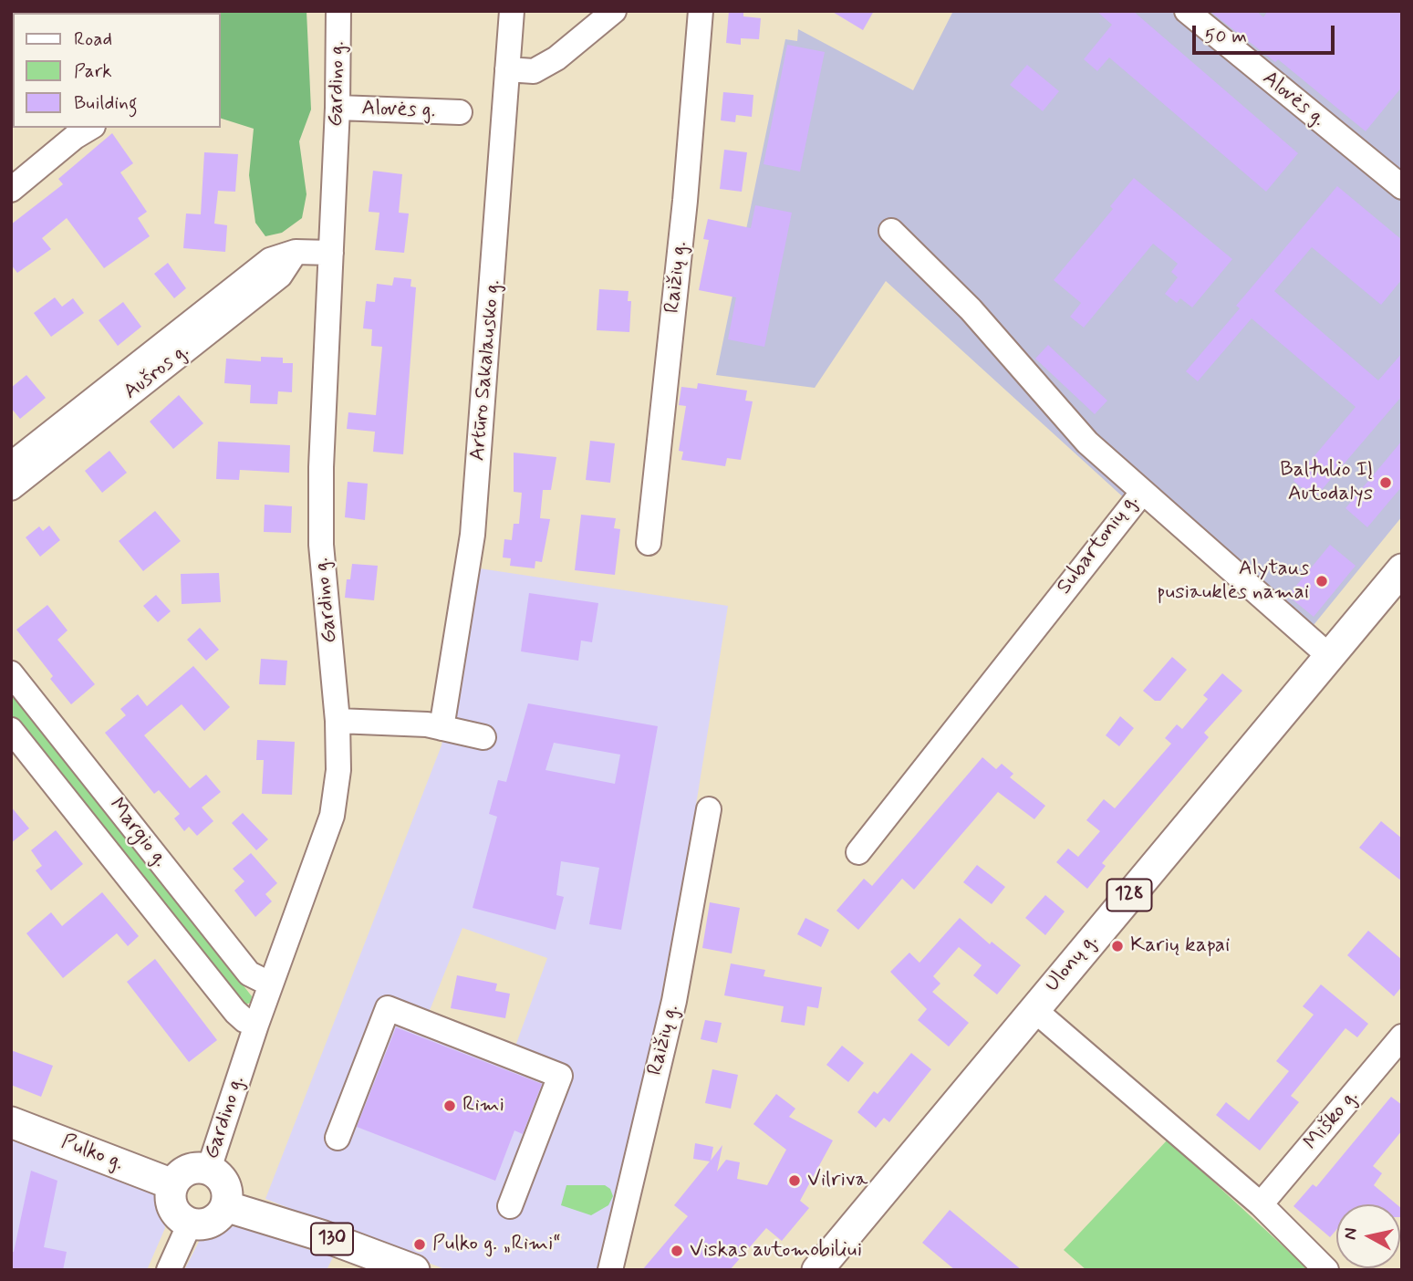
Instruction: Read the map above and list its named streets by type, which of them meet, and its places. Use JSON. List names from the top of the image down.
{
  "streets": {
    "main road": [
      "128",
      "Ulonų g.",
      "Pulko g.",
      "130"
    ],
    "street": [
      "Gardino g.",
      "Alovės g.",
      "Raižių g.",
      "Artūro Sakalausko g.",
      "Aušros g.",
      "Subartonių g.",
      "Margio g.",
      "Miško g."
    ]
  },
  "crossings": [
    ["Gardino g.", "Alovės g."],
    ["Gardino g.", "Aušros g."],
    ["Gardino g.", "Margio g."],
    ["Gardino g.", "Pulko g."],
    ["Gardino g.", "130"],
    ["Pulko g.", "130"]
  ],
  "places": [
    "Baltulio IĮ Autodalys",
    "Alytaus pusiauklės namai",
    "Karių kapai",
    "Rimi",
    "Vilriva",
    "Pulko g. „Rimi“",
    "Viskas automobiliui"
  ],
  "legend": ["Road", "Park", "Building"],
  "scale_bar": "50 m",
  "north": "left"
}
